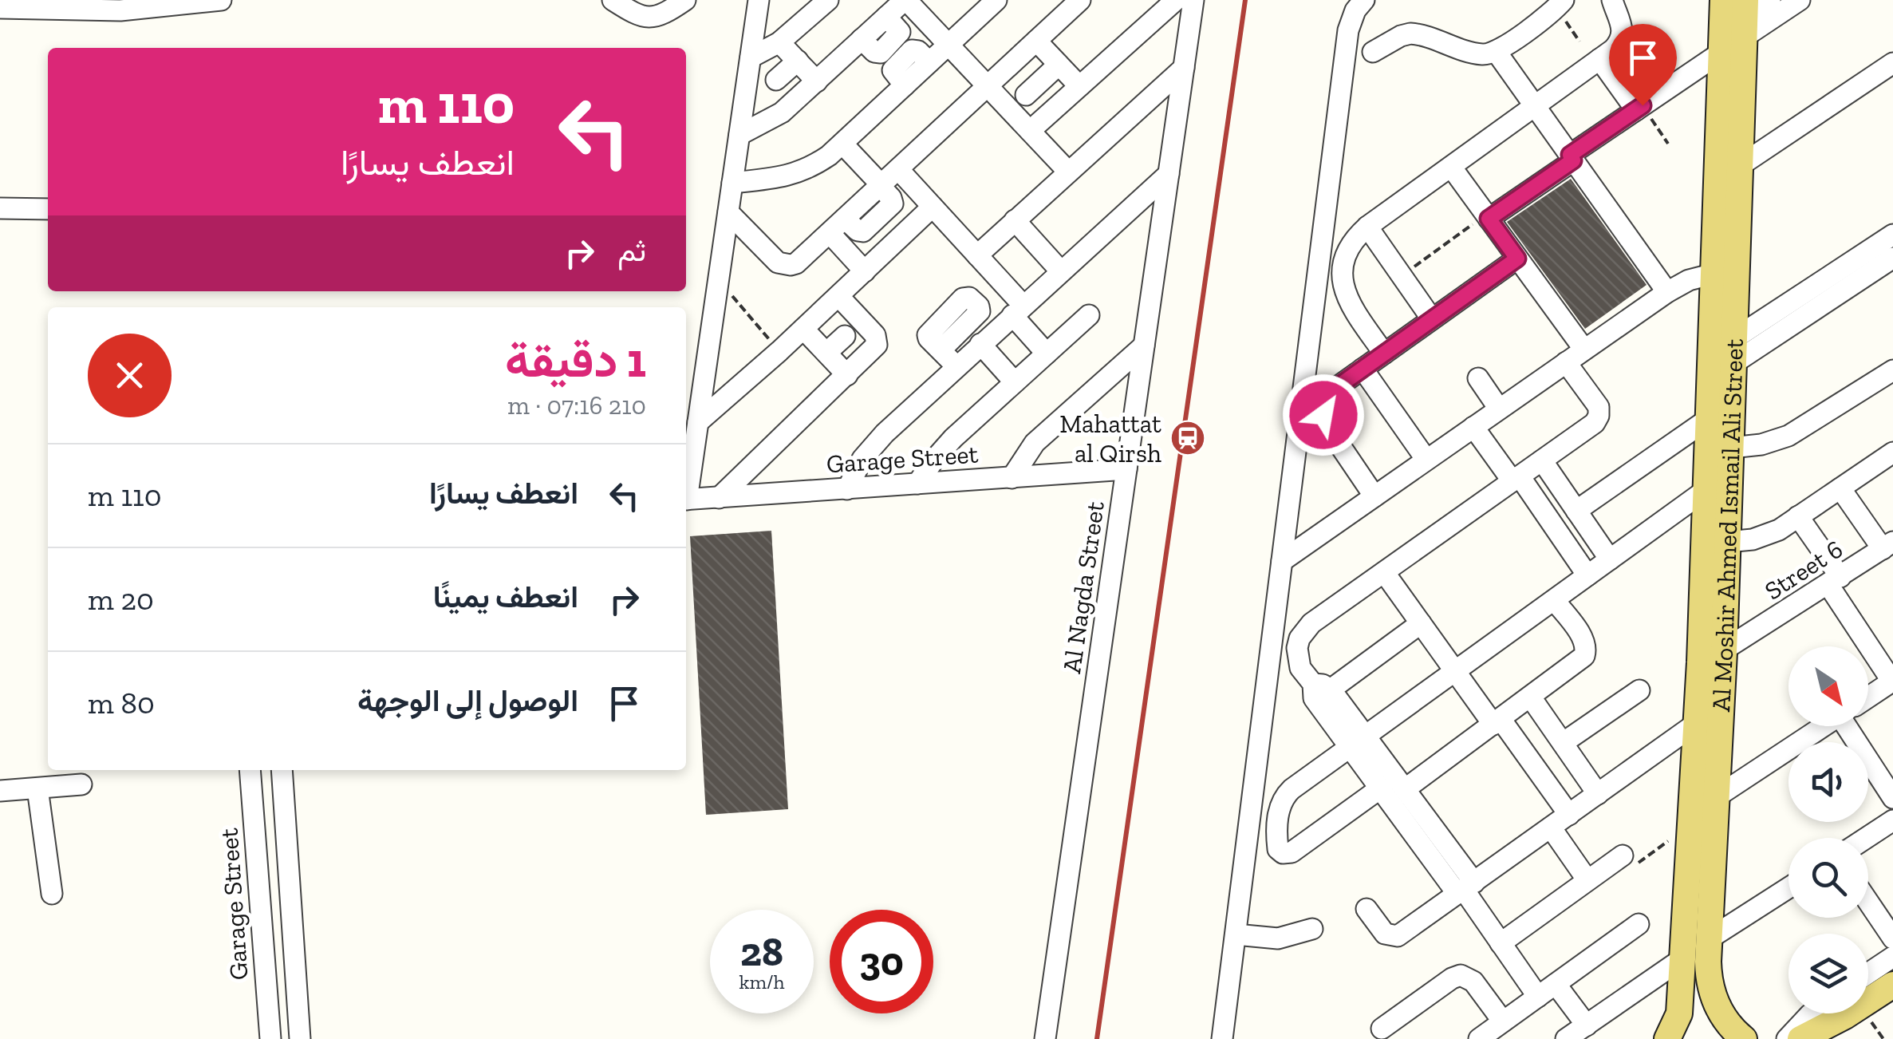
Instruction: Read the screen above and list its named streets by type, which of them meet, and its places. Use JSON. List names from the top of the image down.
{
  "streets": {
    "main road": ["Al Moshir Ahmed Ismail Ali Street"],
    "street": ["Garage Street", "Street 6", "Al Nagda Street"]
  },
  "crossings": [
    ["Garage Street", "Al Nagda Street"],
    ["Al Moshir Ahmed Ismail Ali Street", "Street 6"]
  ],
  "places": {
    "station": ["Mahattat al Qirsh"]
  },
  "north": "bottom right",
  "page": {
    "turn": ["110 m", "انعطف يسارًا"],
    "then": "ثم",
    "heading": ["1 دقيقة", "210 m · 07:16"],
    "list": [
      {
        "name": "انعطف يسارًا",
        "value": "110 m"
      },
      {
        "name": "انعطف يمينًا",
        "value": "20 m"
      },
      {
        "name": "الوصول إلى الوجهة",
        "value": "80 m"
      }
    ],
    "speed": "28 km/h",
    "limit": "30"
  }
}
